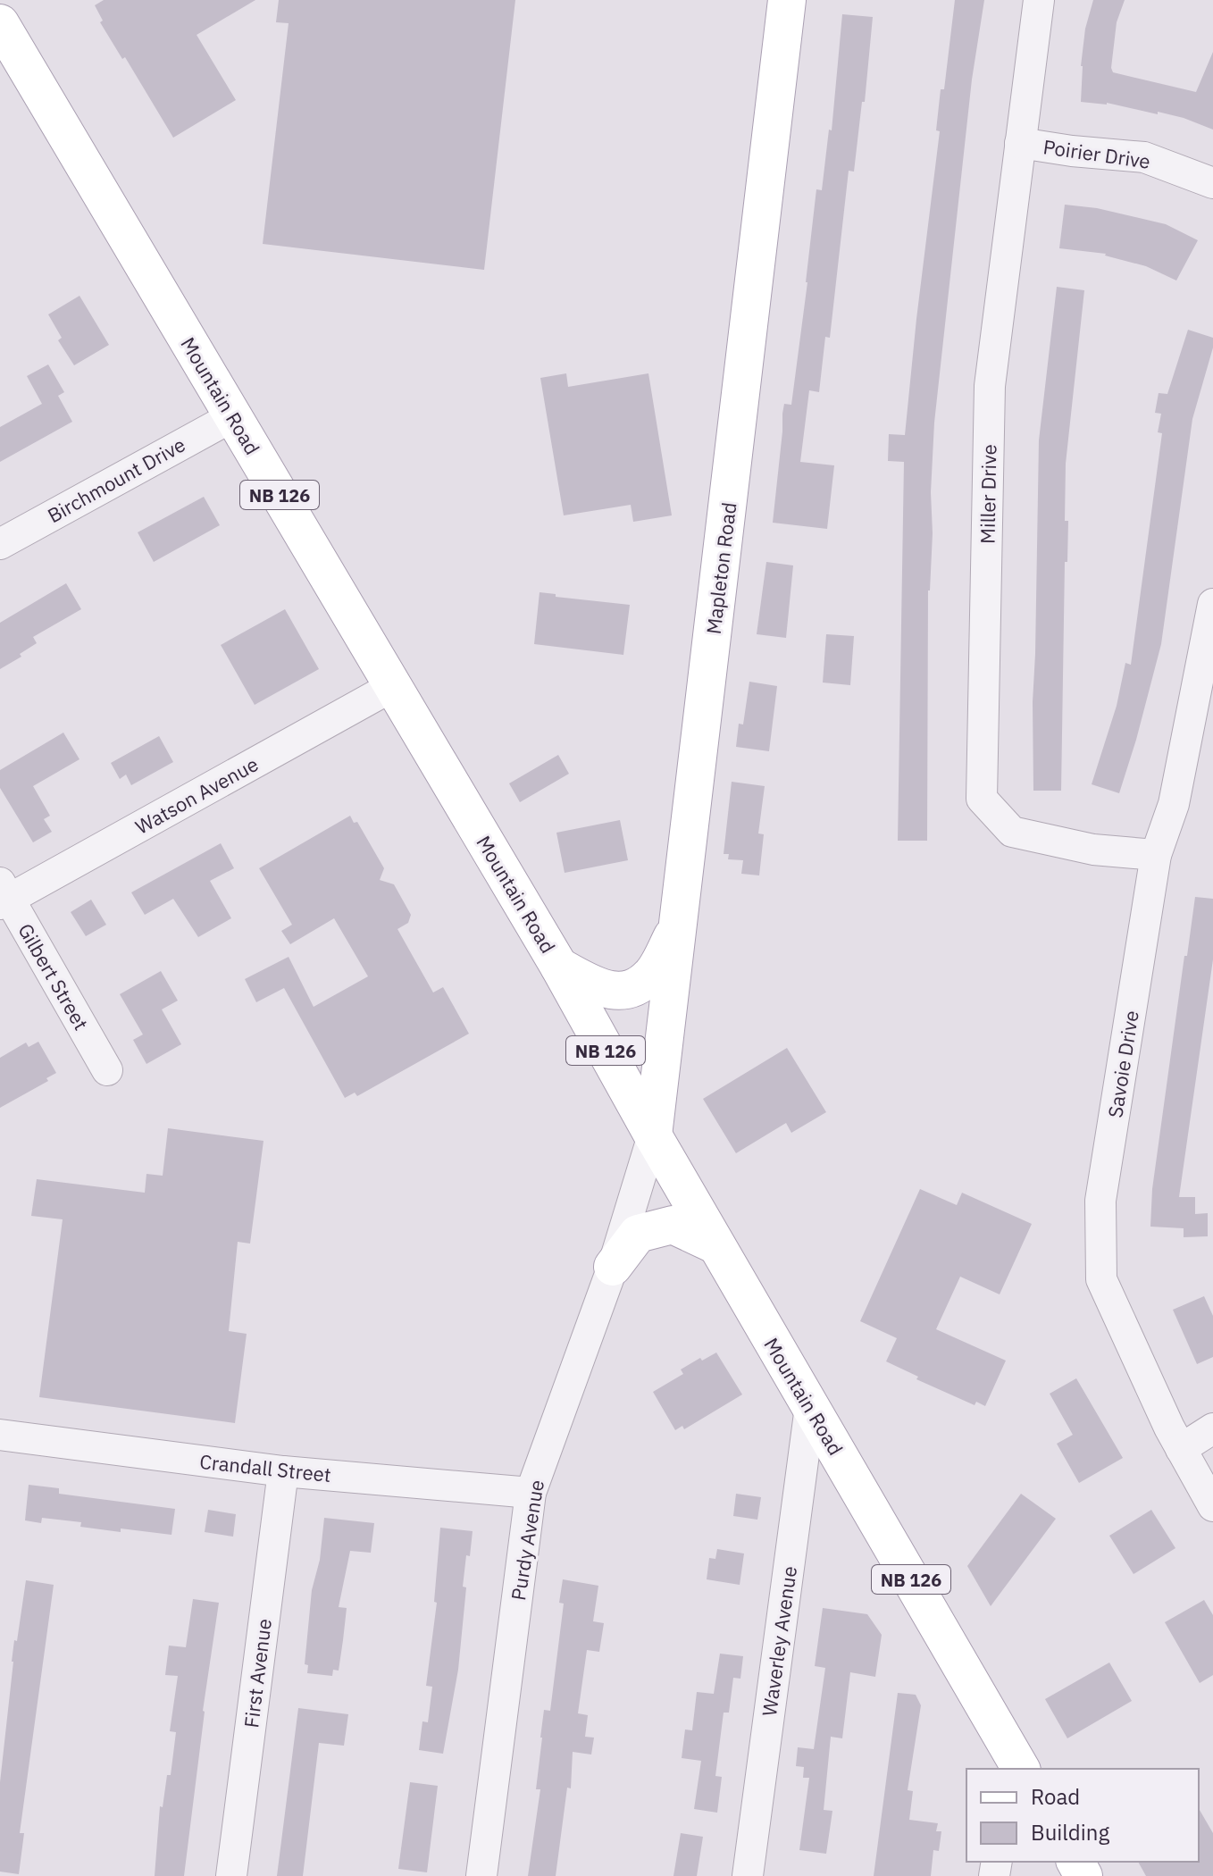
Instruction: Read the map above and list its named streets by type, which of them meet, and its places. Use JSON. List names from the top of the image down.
{
  "streets": {
    "main road": ["Mountain Road", "NB 126", "Mapleton Road"],
    "street": [
      "Poirier Drive",
      "Birchmount Drive",
      "Miller Drive",
      "Watson Avenue",
      "Gilbert Street",
      "Savoie Drive",
      "Crandall Street",
      "Purdy Avenue",
      "Waverley Avenue",
      "First Avenue"
    ]
  },
  "crossings": [
    ["Poirier Drive", "Miller Drive"],
    ["Mountain Road", "Birchmount Drive"],
    ["Mountain Road", "Mapleton Road"],
    ["Mountain Road", "Watson Avenue"],
    ["Mountain Road", "Purdy Avenue"],
    ["Mountain Road", "Waverley Avenue"],
    ["Miller Drive", "Savoie Drive"],
    ["Mapleton Road", "Purdy Avenue"],
    ["Watson Avenue", "Gilbert Street"],
    ["Crandall Street", "Purdy Avenue"],
    ["Crandall Street", "First Avenue"]
  ],
  "legend": ["Road", "Building"]
}
